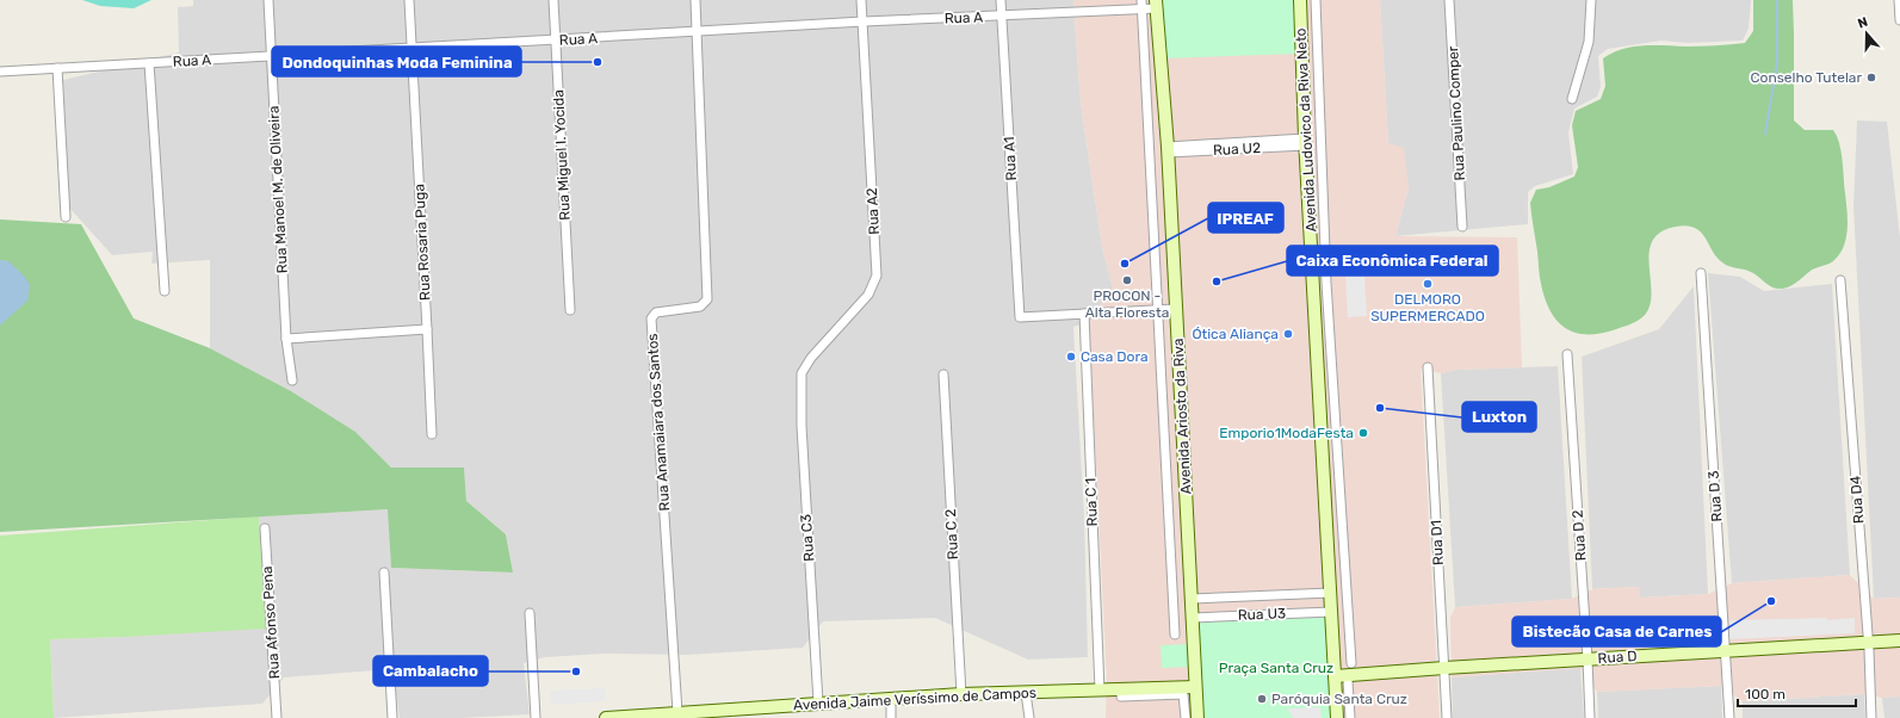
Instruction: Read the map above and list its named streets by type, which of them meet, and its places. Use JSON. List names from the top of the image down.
{
  "streets": {
    "street": [
      "Rua A",
      "Rua Paulino Comper",
      "Avenida Ludovico da Riva Neto",
      "Rua U2",
      "Rua Miguel I. Yocida",
      "Rua A1",
      "Rua Manoel M. de Oliveira",
      "Rua A2",
      "Rua Rosaria Puga",
      "Avenida Ariosto da Riva",
      "Rua Anamaiara dos Santos",
      "Rua D 3",
      "Rua D4",
      "Rua C 1",
      "Rua C 2",
      "Rua D 2",
      "Rua C3",
      "Rua D1",
      "Rua U3",
      "Rua Afonso Pena",
      "Rua D",
      "Avenida Jaime Veríssimo de Campos"
    ]
  },
  "crossings": [
    ["Rua A", "Rua Miguel I. Yocida"],
    ["Rua A", "Rua A1"],
    ["Rua A", "Rua Manoel M. de Oliveira"],
    ["Rua A", "Rua A2"],
    ["Rua A", "Rua Rosaria Puga"],
    ["Rua A", "Avenida Ariosto da Riva"],
    ["Rua A", "Rua Anamaiara dos Santos"],
    ["Avenida Ludovico da Riva Neto", "Rua U2"],
    ["Avenida Ludovico da Riva Neto", "Rua U3"],
    ["Avenida Ludovico da Riva Neto", "Rua D"],
    ["Rua U2", "Avenida Ariosto da Riva"],
    ["Rua A1", "Rua C 1"],
    ["Rua A2", "Rua C3"],
    ["Avenida Ariosto da Riva", "Rua U3"],
    ["Avenida Ariosto da Riva", "Avenida Jaime Veríssimo de Campos"],
    ["Rua Anamaiara dos Santos", "Avenida Jaime Veríssimo de Campos"],
    ["Rua D 3", "Rua D"],
    ["Rua D4", "Rua D"],
    ["Rua C 1", "Avenida Jaime Veríssimo de Campos"],
    ["Rua C 2", "Avenida Jaime Veríssimo de Campos"],
    ["Rua D 2", "Rua D"],
    ["Rua C3", "Avenida Jaime Veríssimo de Campos"],
    ["Rua D1", "Rua D"]
  ],
  "parks": ["Praça Santa Cruz"],
  "places": [
    "Dondoquinhas Moda Feminina",
    "Conselho Tutelar",
    "IPREAF",
    "PROCON - Alta Floresta",
    "Caixa Econômica Federal",
    "DELMORO SUPERMERCADO",
    "Ótica Aliança",
    "Casa Dora",
    "Luxton",
    "Emporio1ModaFesta",
    "Bistecão Casa de Carnes",
    "Cambalacho",
    "Paróquia Santa Cruz"
  ],
  "scale_bar": "100 m",
  "north": "top"
}
